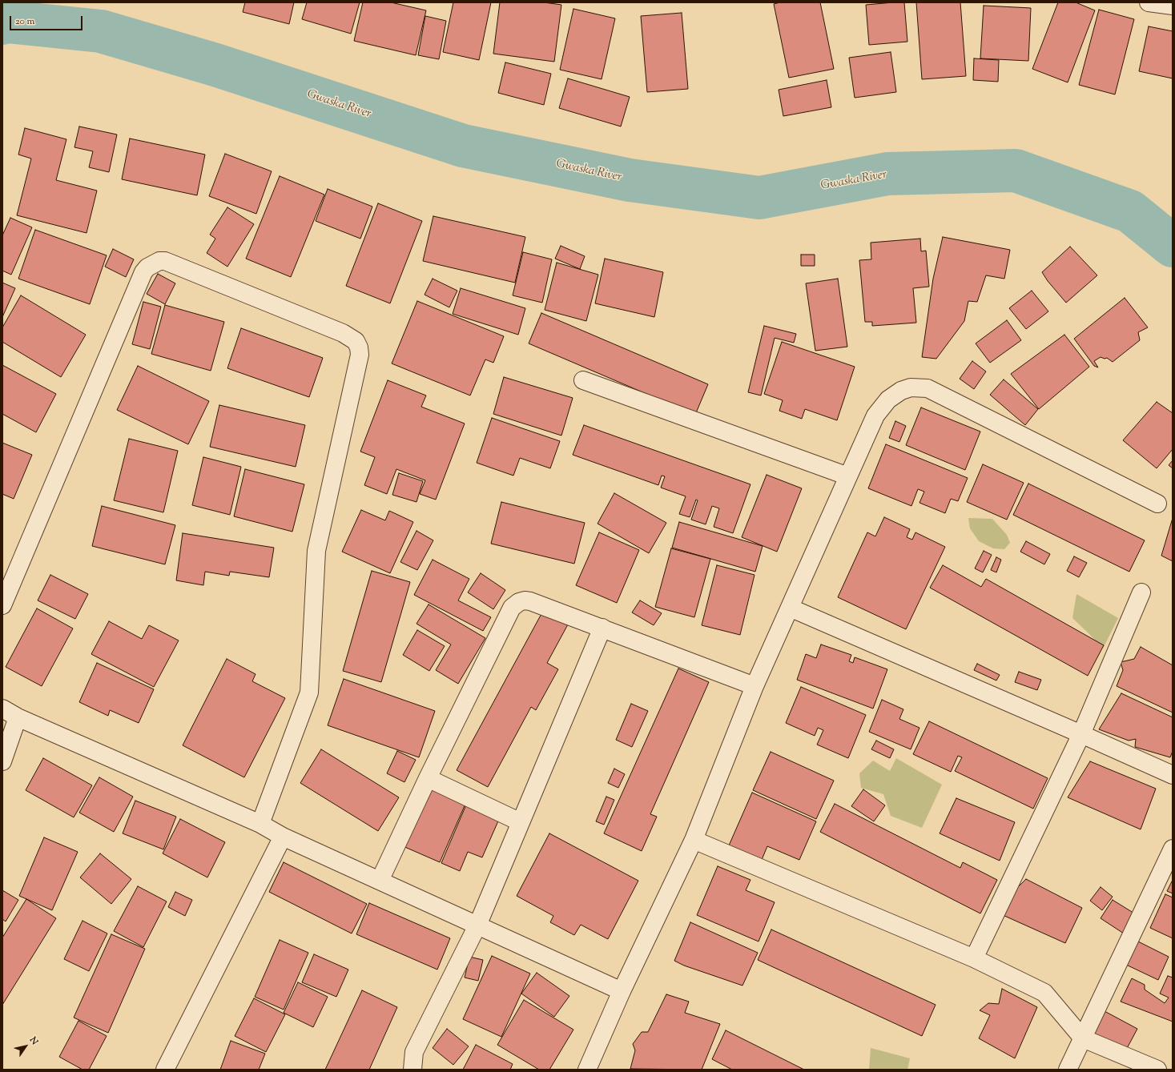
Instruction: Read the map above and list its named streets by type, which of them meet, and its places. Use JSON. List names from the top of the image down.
{
  "water": ["Gwaska River"],
  "scale_bar": "20 m",
  "north": "top right"
}
